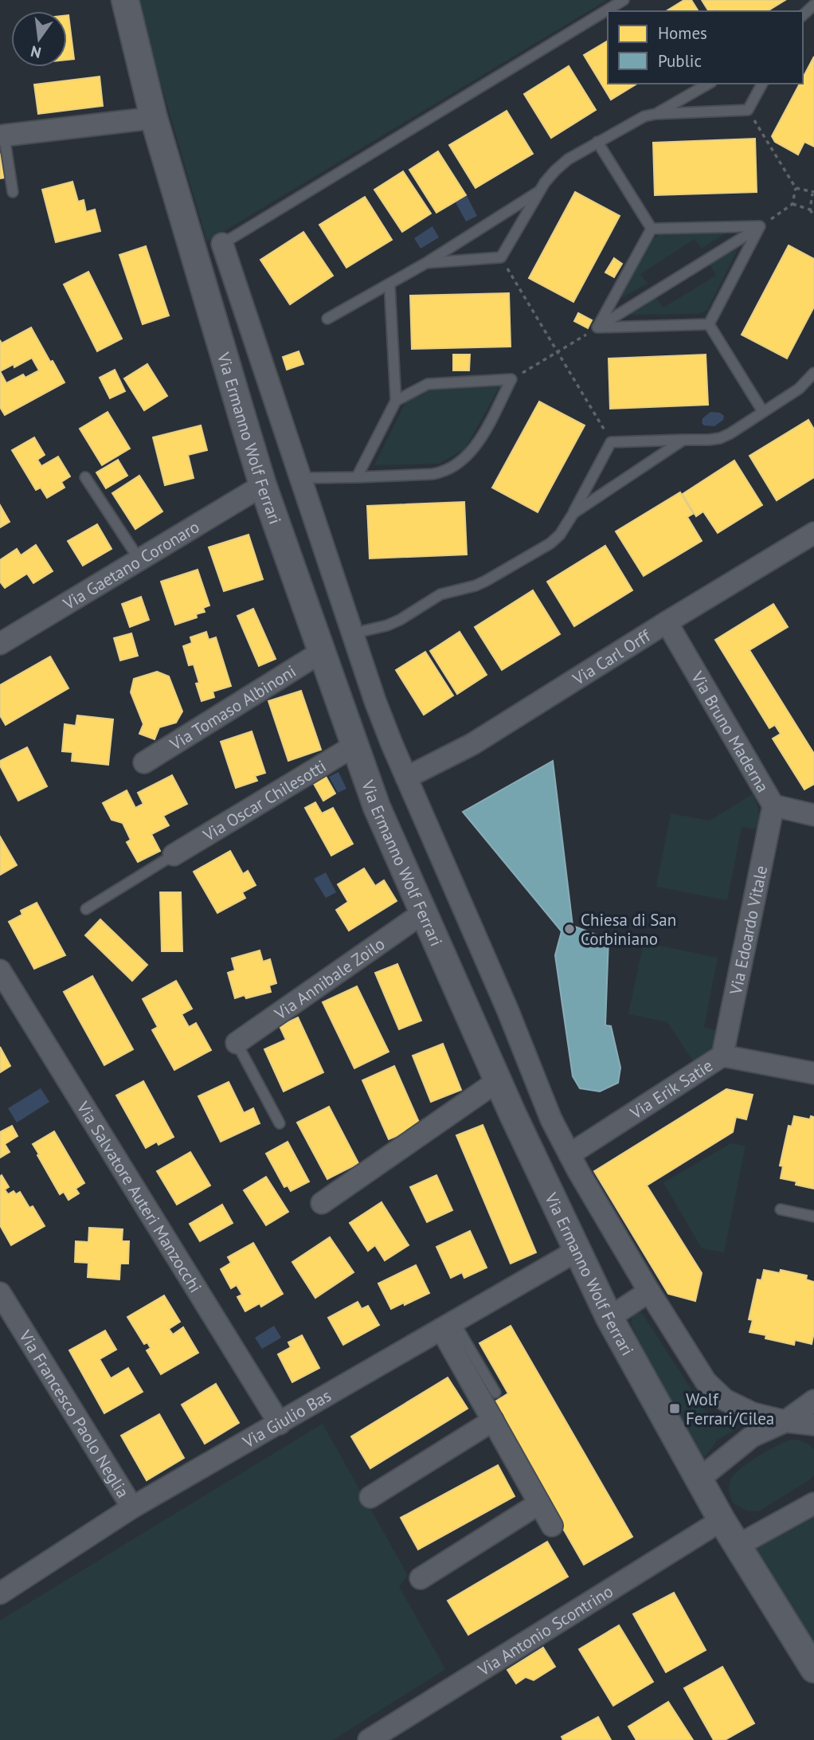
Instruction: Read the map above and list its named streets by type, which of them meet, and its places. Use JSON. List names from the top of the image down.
{
  "streets": {
    "street": [
      "Via Ermanno Wolf Ferrari",
      "Via Gaetano Coronaro",
      "Via Carl Orff",
      "Via Tomaso Albinoni",
      "Via Bruno Maderna",
      "Via Oscar Chilesotti",
      "Via Edoardo Vitale",
      "Via Annibale Zoilo",
      "Via Erik Satie",
      "Via Salvatore Auteri Manzocchi",
      "Via Francesco Paolo Neglia",
      "Via Giulio Bas",
      "Via Antonio Scontrino"
    ]
  },
  "crossings": [
    ["Via Ermanno Wolf Ferrari", "Via Gaetano Coronaro"],
    ["Via Ermanno Wolf Ferrari", "Via Carl Orff"],
    ["Via Ermanno Wolf Ferrari", "Via Tomaso Albinoni"],
    ["Via Ermanno Wolf Ferrari", "Via Oscar Chilesotti"],
    ["Via Ermanno Wolf Ferrari", "Via Annibale Zoilo"],
    ["Via Ermanno Wolf Ferrari", "Via Erik Satie"],
    ["Via Ermanno Wolf Ferrari", "Via Giulio Bas"],
    ["Via Ermanno Wolf Ferrari", "Via Antonio Scontrino"],
    ["Via Carl Orff", "Via Bruno Maderna"],
    ["Via Bruno Maderna", "Via Edoardo Vitale"],
    ["Via Edoardo Vitale", "Via Erik Satie"],
    ["Via Salvatore Auteri Manzocchi", "Via Giulio Bas"],
    ["Via Francesco Paolo Neglia", "Via Giulio Bas"]
  ],
  "places": {
    "other": ["Chiesa di San Corbiniano"],
    "transit": ["Wolf Ferrari/Cilea"]
  },
  "legend": ["Homes", "Public"],
  "north": "bottom"
}
